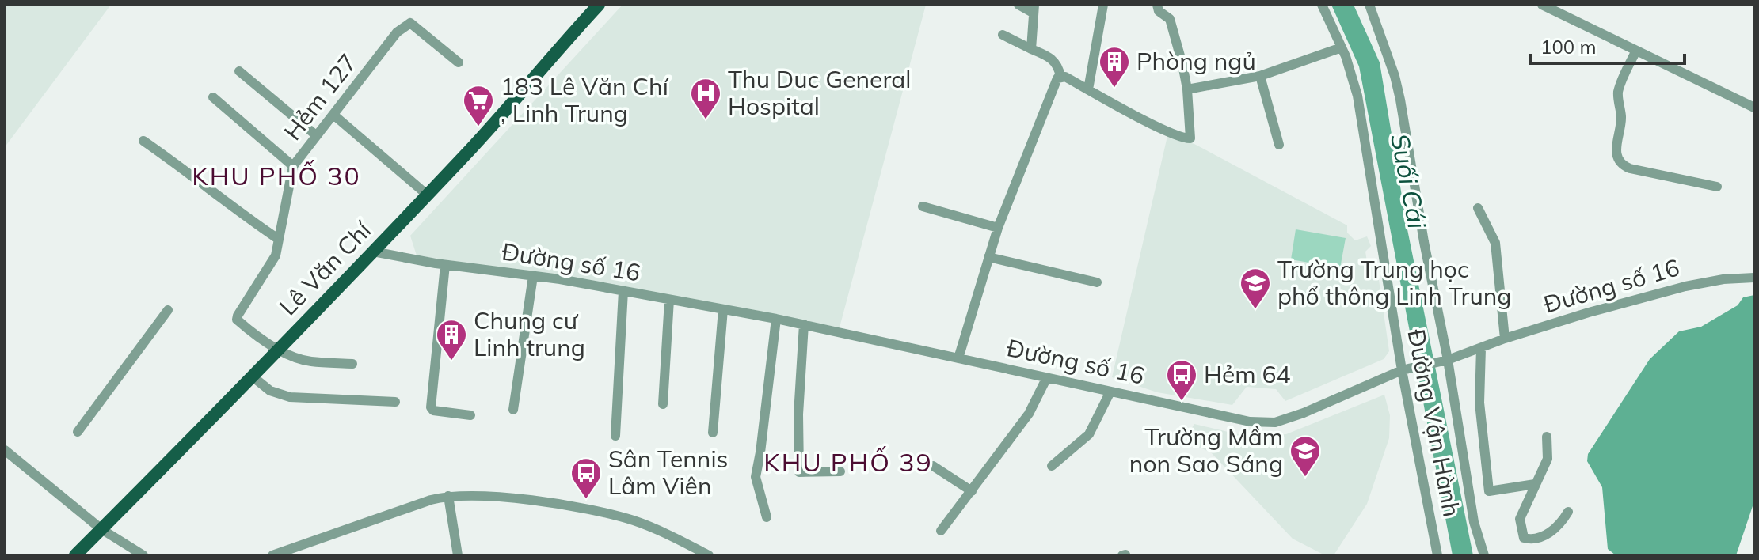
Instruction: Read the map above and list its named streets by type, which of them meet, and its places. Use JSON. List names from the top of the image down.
{
  "streets": {
    "main road": ["Lê Văn Chí"],
    "street": ["Hẻm 127", "Đường số 16", "Đường Vận Hành"]
  },
  "crossings": [
    ["Hẻm 127", "Lê Văn Chí"],
    ["Đường số 16", "Lê Văn Chí"],
    ["Đường số 16", "Đường Vận Hành"]
  ],
  "districts": ["KHU PHỐ 30", "KHU PHỐ 39"],
  "water": ["Suối Cái"],
  "places": {
    "building": ["Phòng ngủ", "Chung cư Linh trung"],
    "hospital": ["Thu Duc General Hospital"],
    "supermarket": ["183 Lê Văn Chí , Linh Trung"],
    "school or university": ["Trường Trung học phổ thông Linh Trung", "Trường Mầm non Sao Sáng"],
    "bus stop": ["Hẻm 64", "Sân Tennis Lâm Viên"]
  },
  "scale_bar": "100 m"
}
